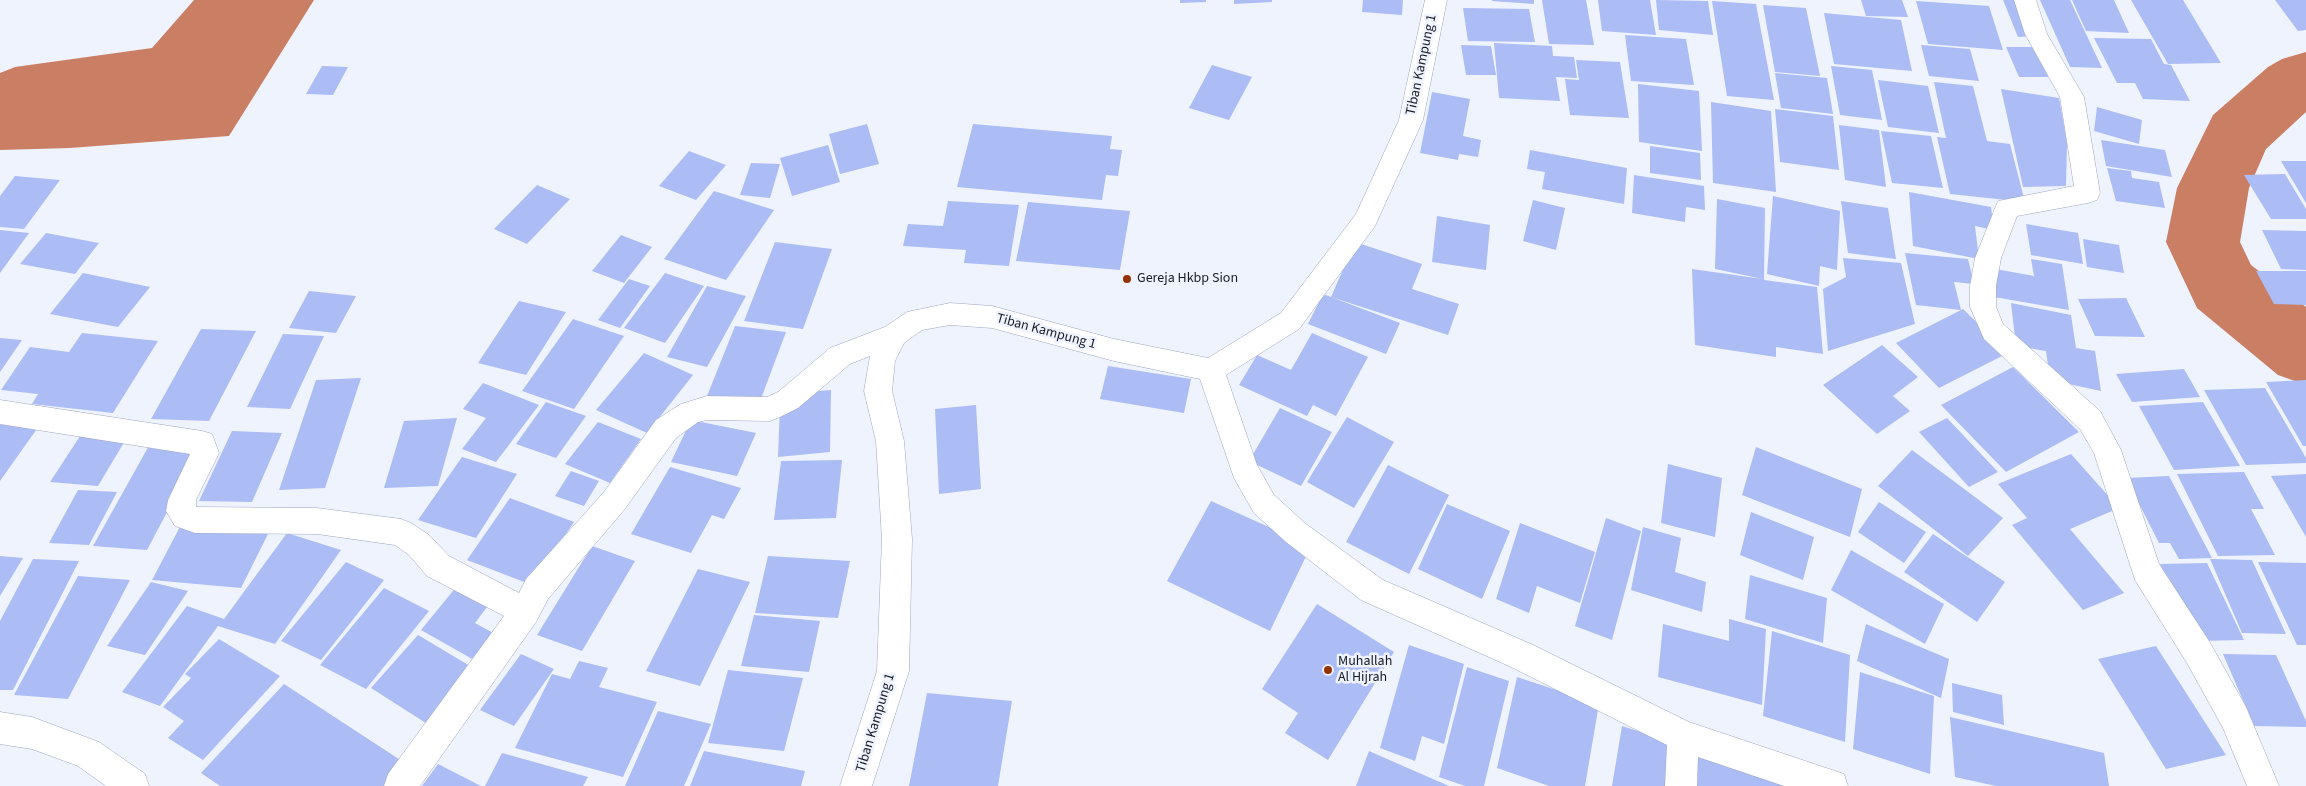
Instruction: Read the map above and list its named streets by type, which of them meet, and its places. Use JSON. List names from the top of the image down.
{
  "streets": {
    "street": ["Tiban Kampung 1"]
  },
  "places": ["Gereja Hkbp Sion", "Muhallah Al Hijrah"]
}
